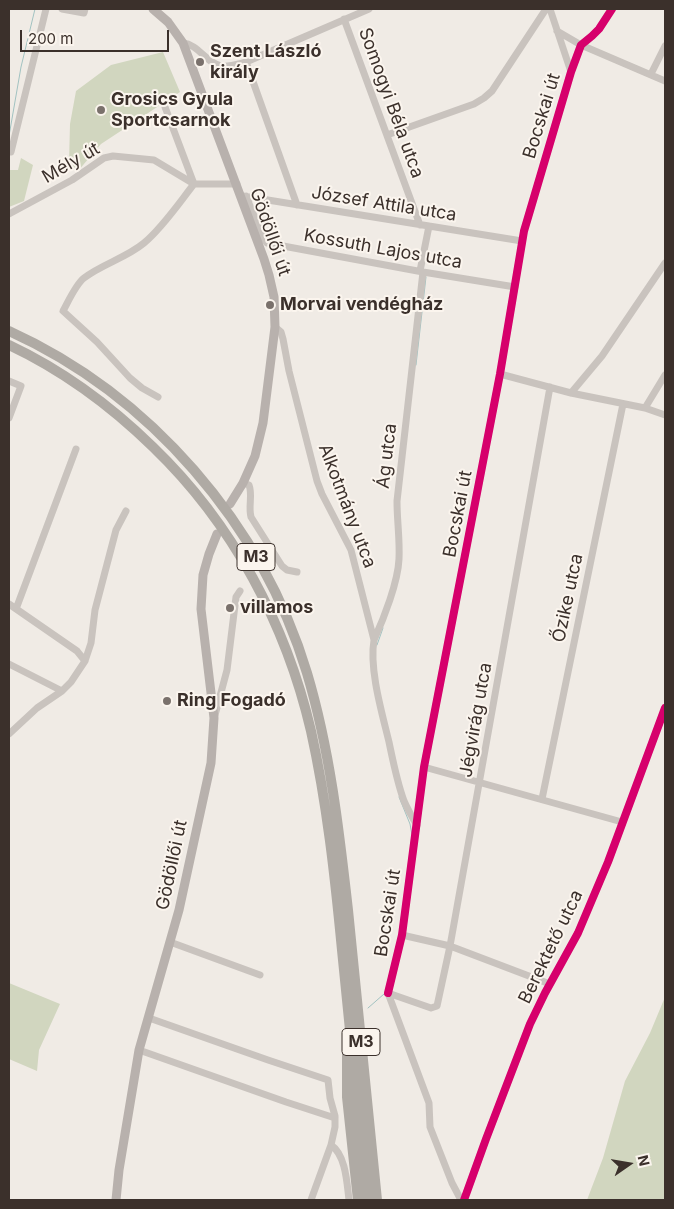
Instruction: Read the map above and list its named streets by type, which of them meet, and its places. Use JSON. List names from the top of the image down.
{
  "streets": {
    "highway": ["M3"],
    "main road": ["Gödöllői út"],
    "street": [
      "Somogyi Béla utca",
      "Bocskai út",
      "Mély út",
      "József Attila utca",
      "Kossuth Lajos utca",
      "Ág utca",
      "Alkotmány utca",
      "Őzike utca",
      "Jégvirág utca",
      "Berektető utca"
    ]
  },
  "crossings": [
    ["Somogyi Béla utca", "József Attila utca"],
    ["Bocskai út", "József Attila utca"],
    ["Bocskai út", "Kossuth Lajos utca"],
    ["Bocskai út", "Jégvirág utca"],
    ["József Attila utca", "Gödöllői út"],
    ["József Attila utca", "Kossuth Lajos utca"],
    ["József Attila utca", "Ág utca"],
    ["Gödöllői út", "Kossuth Lajos utca"],
    ["Gödöllői út", "Alkotmány utca"],
    ["Kossuth Lajos utca", "Ág utca"],
    ["Ág utca", "Alkotmány utca"]
  ],
  "places": [
    "Szent László király",
    "Grosics Gyula Sportcsarnok",
    "Morvai vendégház",
    "villamos",
    "Ring Fogadó"
  ],
  "scale_bar": "200 m",
  "north": "right"
}
